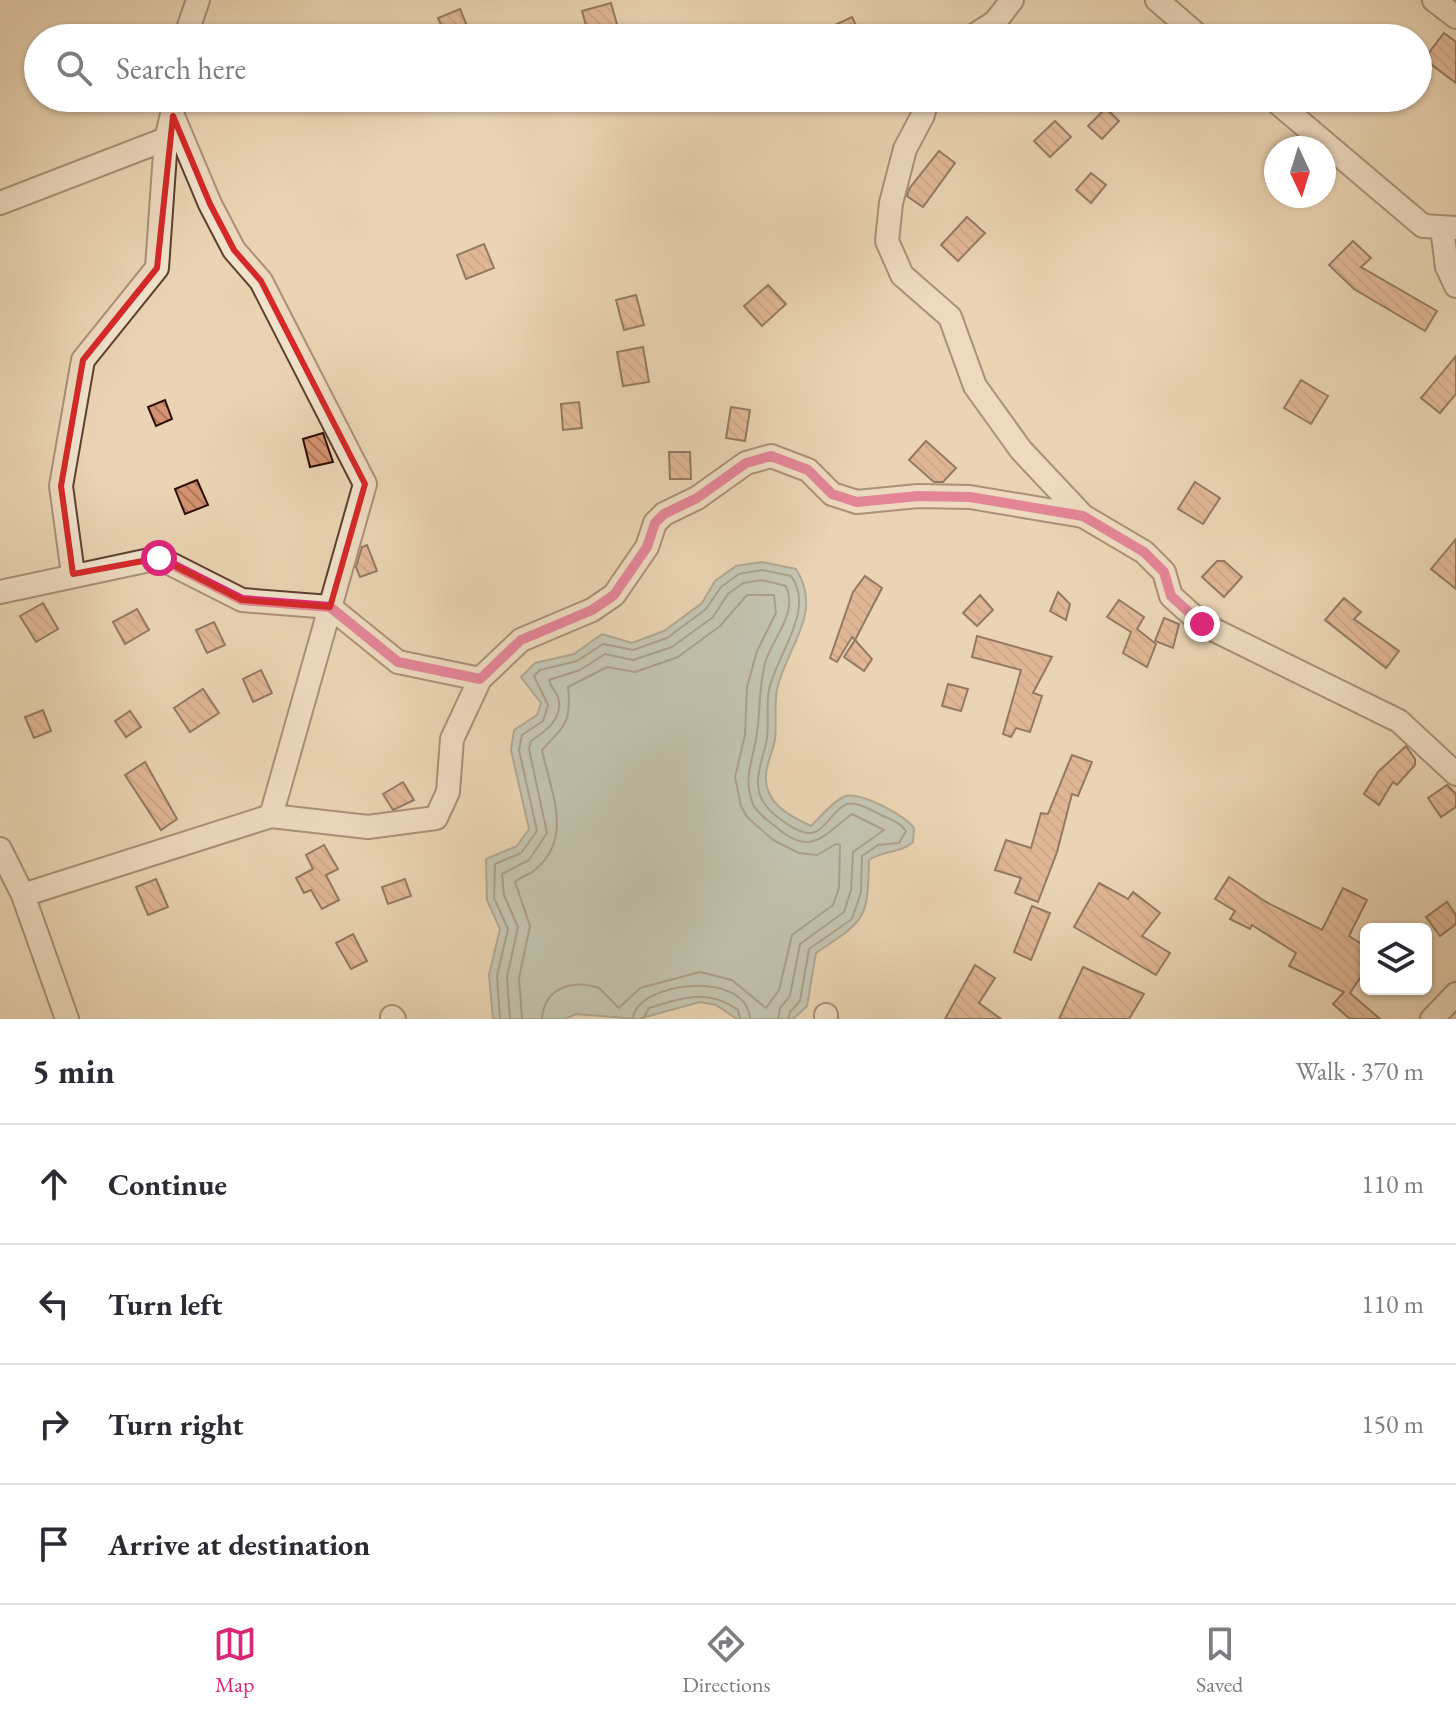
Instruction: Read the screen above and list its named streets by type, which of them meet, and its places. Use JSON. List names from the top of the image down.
{
  "north": "bottom",
  "page": {
    "search": "Search here",
    "heading": ["5 min", "Walk · 370 m"],
    "list": [
      ["Continue", "110 m"],
      ["Turn left", "110 m"],
      ["Turn right", "150 m"],
      "Arrive at destination"
    ],
    "nav": ["Map", "Directions", "Saved"]
  }
}
